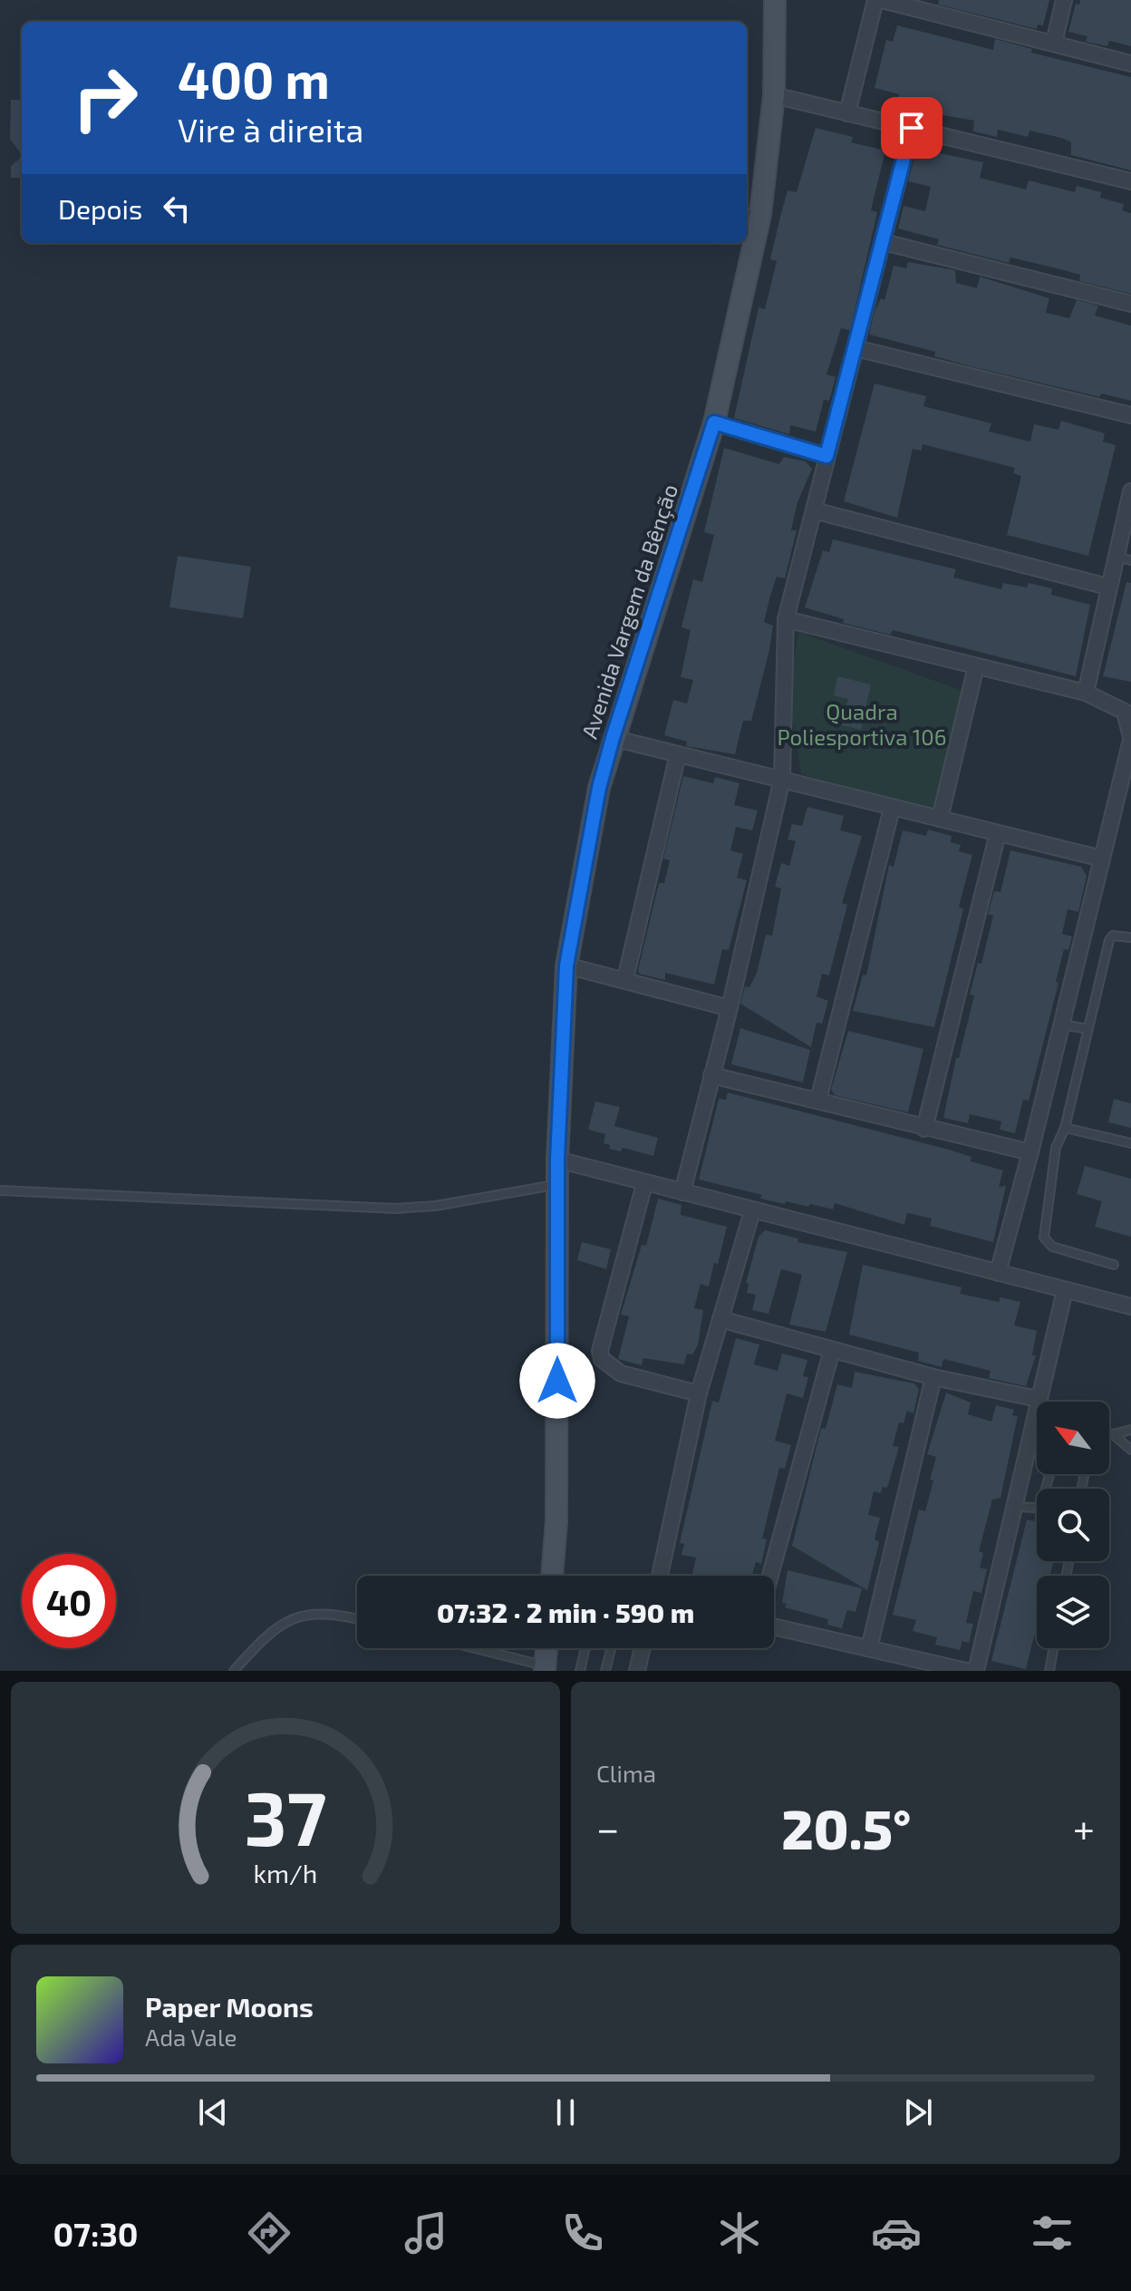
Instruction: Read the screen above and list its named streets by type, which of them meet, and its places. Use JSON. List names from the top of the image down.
{
  "streets": {
    "street": ["Avenida Vargem da Bênção"]
  },
  "parks": ["Quadra Poliesportiva 106"],
  "north": "top left",
  "page": {
    "turn": ["400 m", "Vire à direita"],
    "then": "Depois",
    "limit": "40",
    "trip": "07:32 · 2 min · 590 m",
    "tile": "Clima",
    "heat": ["−", "20.5°", "+"],
    "song": ["Paper Moons", "Ada Vale"],
    "tabs": "07:30",
    "gauge": ["37", "km/h"]
  }
}
